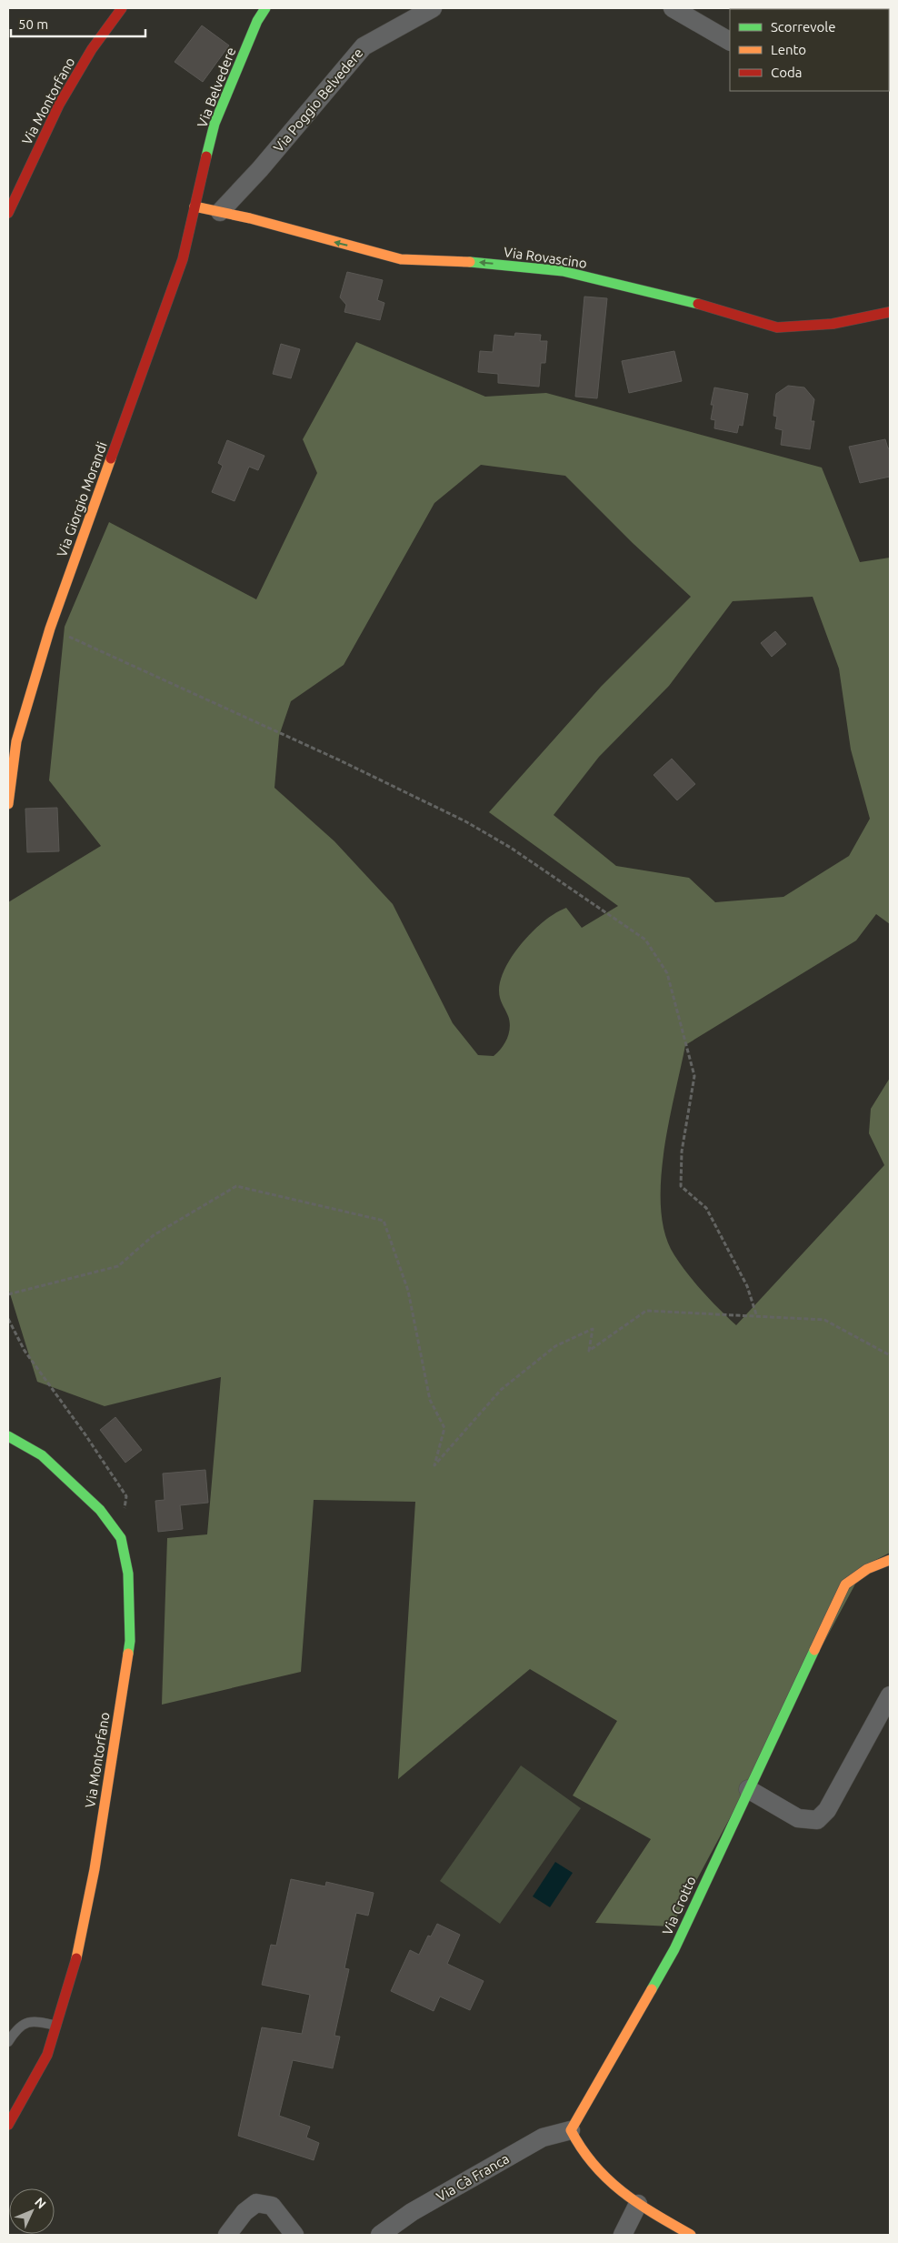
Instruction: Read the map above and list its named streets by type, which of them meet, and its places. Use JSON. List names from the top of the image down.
{
  "streets": {
    "street": [
      "Via Belvedere",
      "Via Poggio Belvedere",
      "Via Montorfano",
      "Via Rovascino",
      "Via Giorgio Morandi",
      "Via Crotto",
      "Via Cà Franca"
    ]
  },
  "crossings": [
    ["Via Belvedere", "Via Rovascino"],
    ["Via Belvedere", "Via Giorgio Morandi"],
    ["Via Poggio Belvedere", "Via Rovascino"],
    ["Via Rovascino", "Via Giorgio Morandi"],
    ["Via Crotto", "Via Cà Franca"]
  ],
  "one_way": ["Via Rovascino"],
  "legend": ["Scorrevole", "Lento", "Coda"],
  "scale_bar": "50 m",
  "north": "top right"
}
